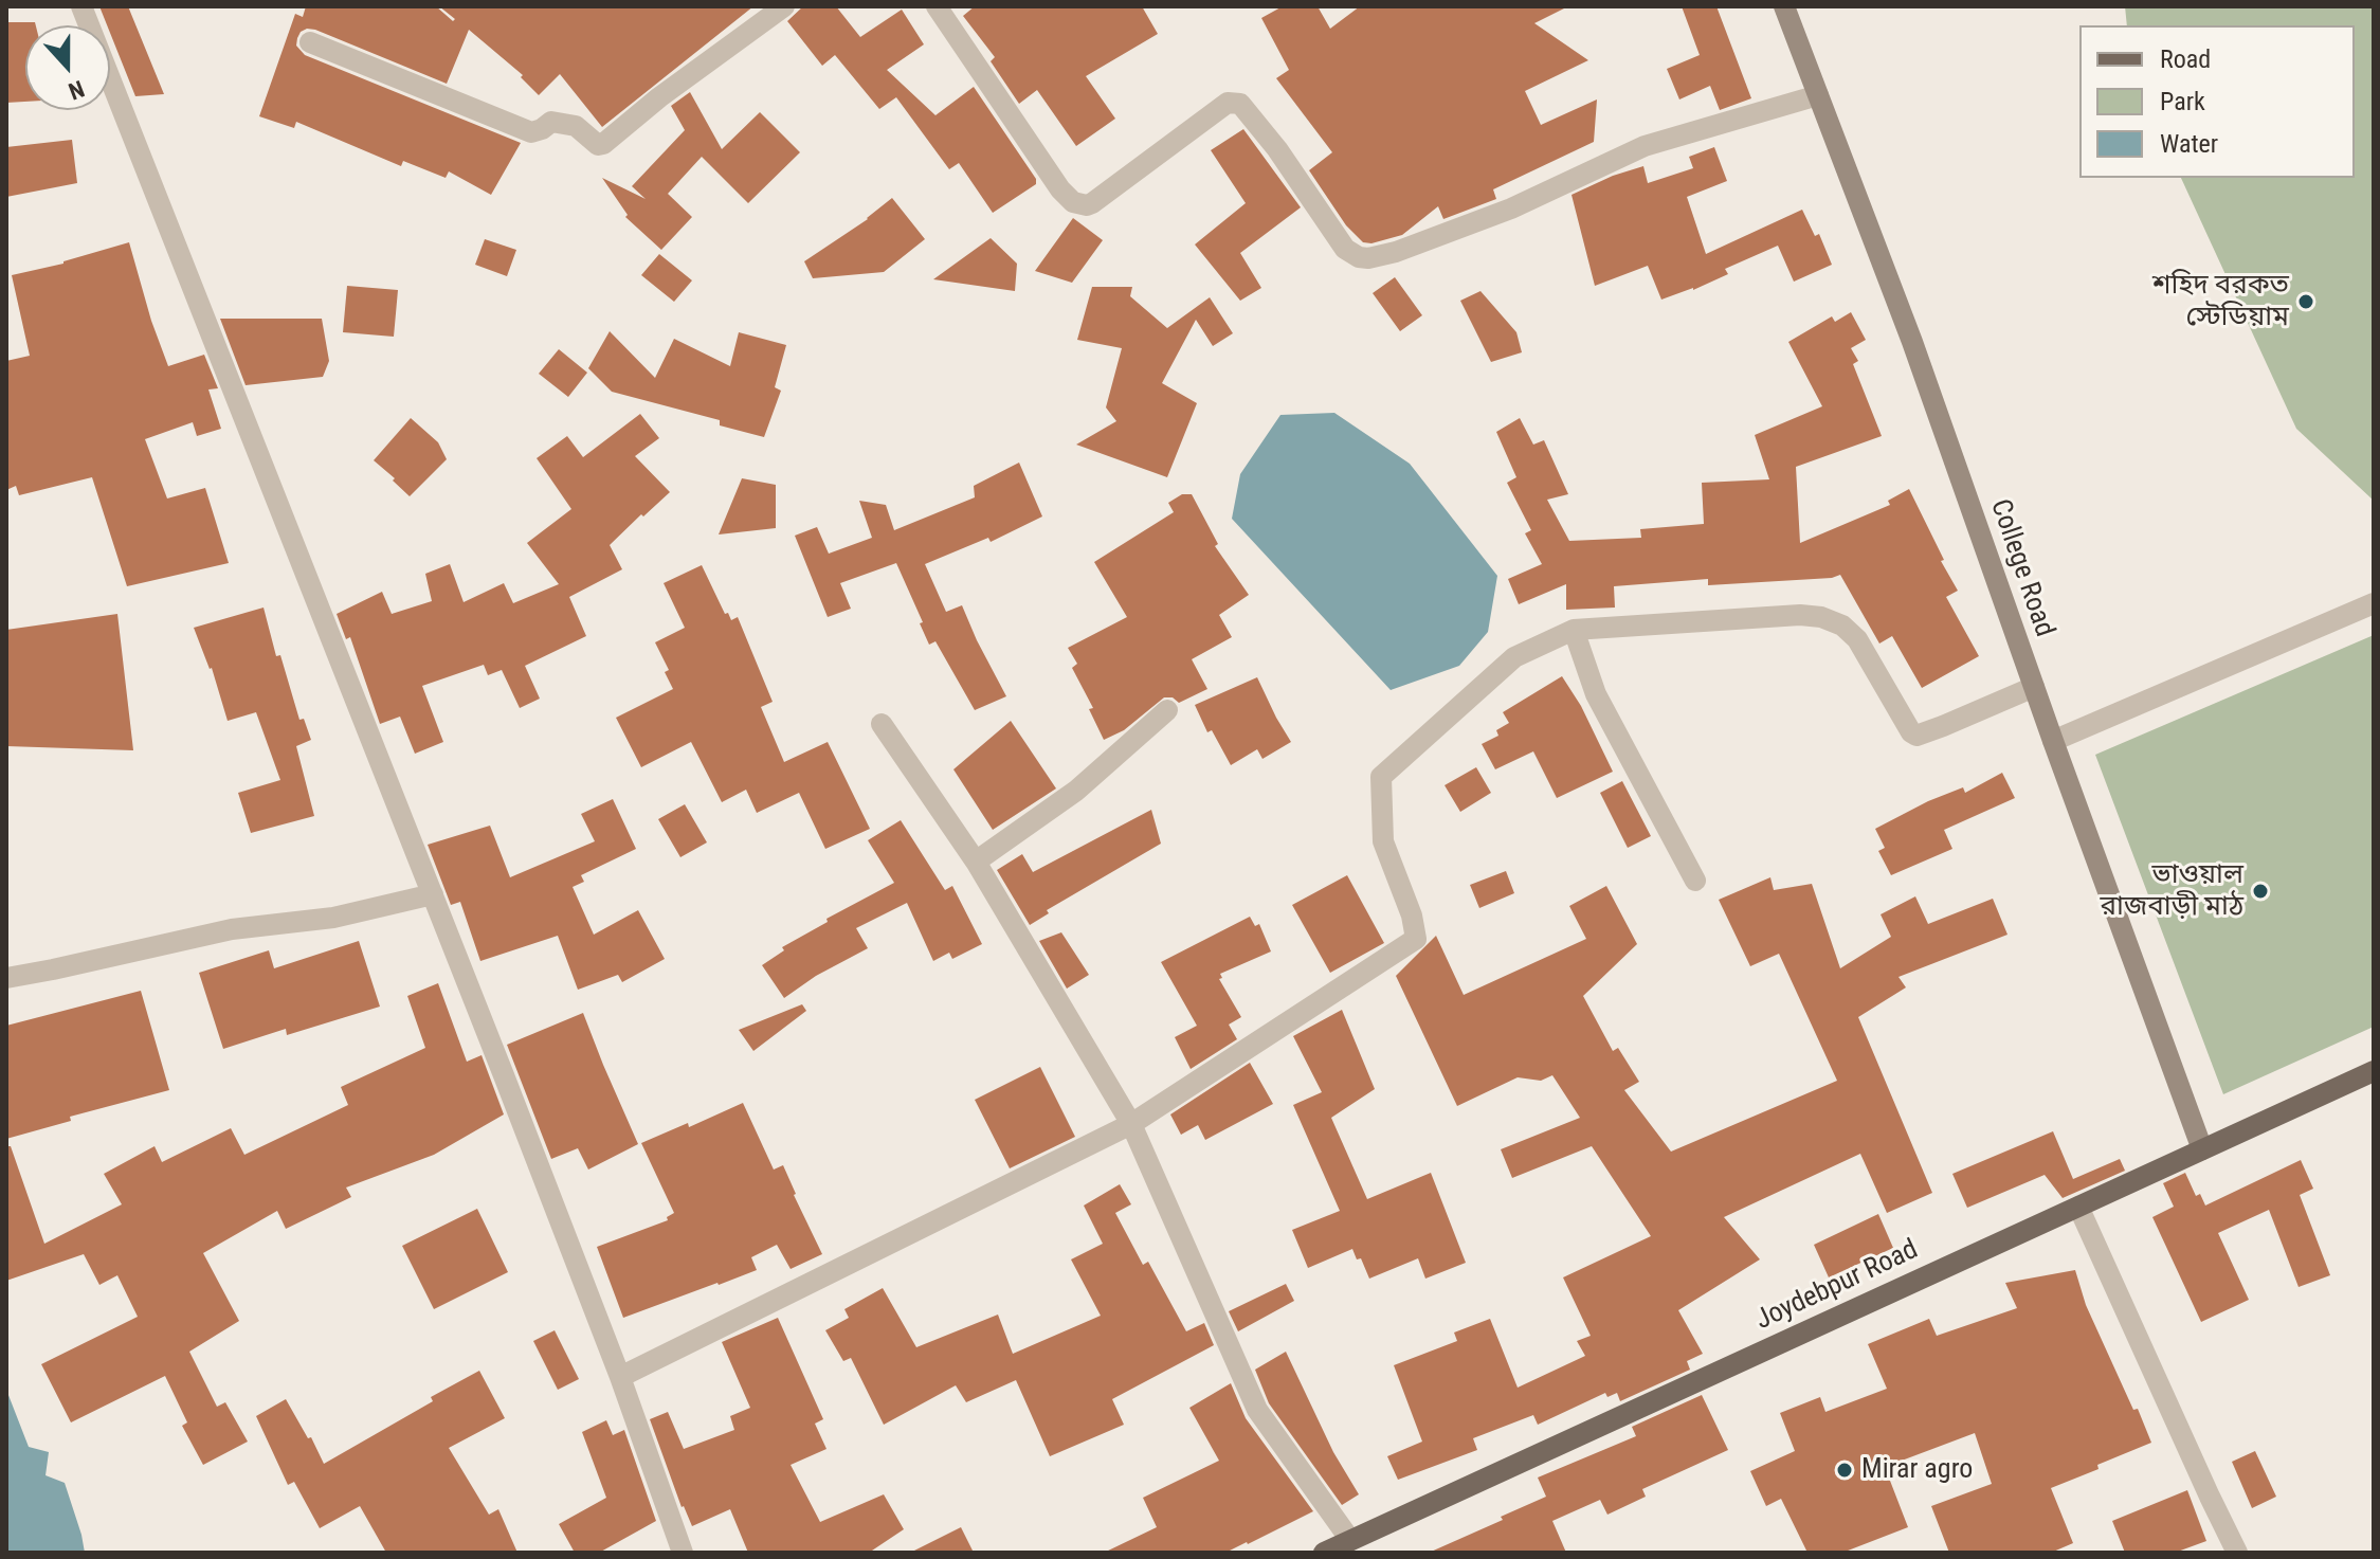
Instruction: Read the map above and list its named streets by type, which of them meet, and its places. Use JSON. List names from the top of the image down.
{
  "streets": {
    "main road": ["College Road", "Joydebpur Road"]
  },
  "crossings": [
    ["College Road", "Joydebpur Road"]
  ],
  "places": ["শহিদ বরকত স্টেডিয়াম", "ভাওয়াল রাজবাড়ী মাঠ", "Mirar agro"],
  "legend": ["Road", "Park", "Water"],
  "north": "bottom"
}
